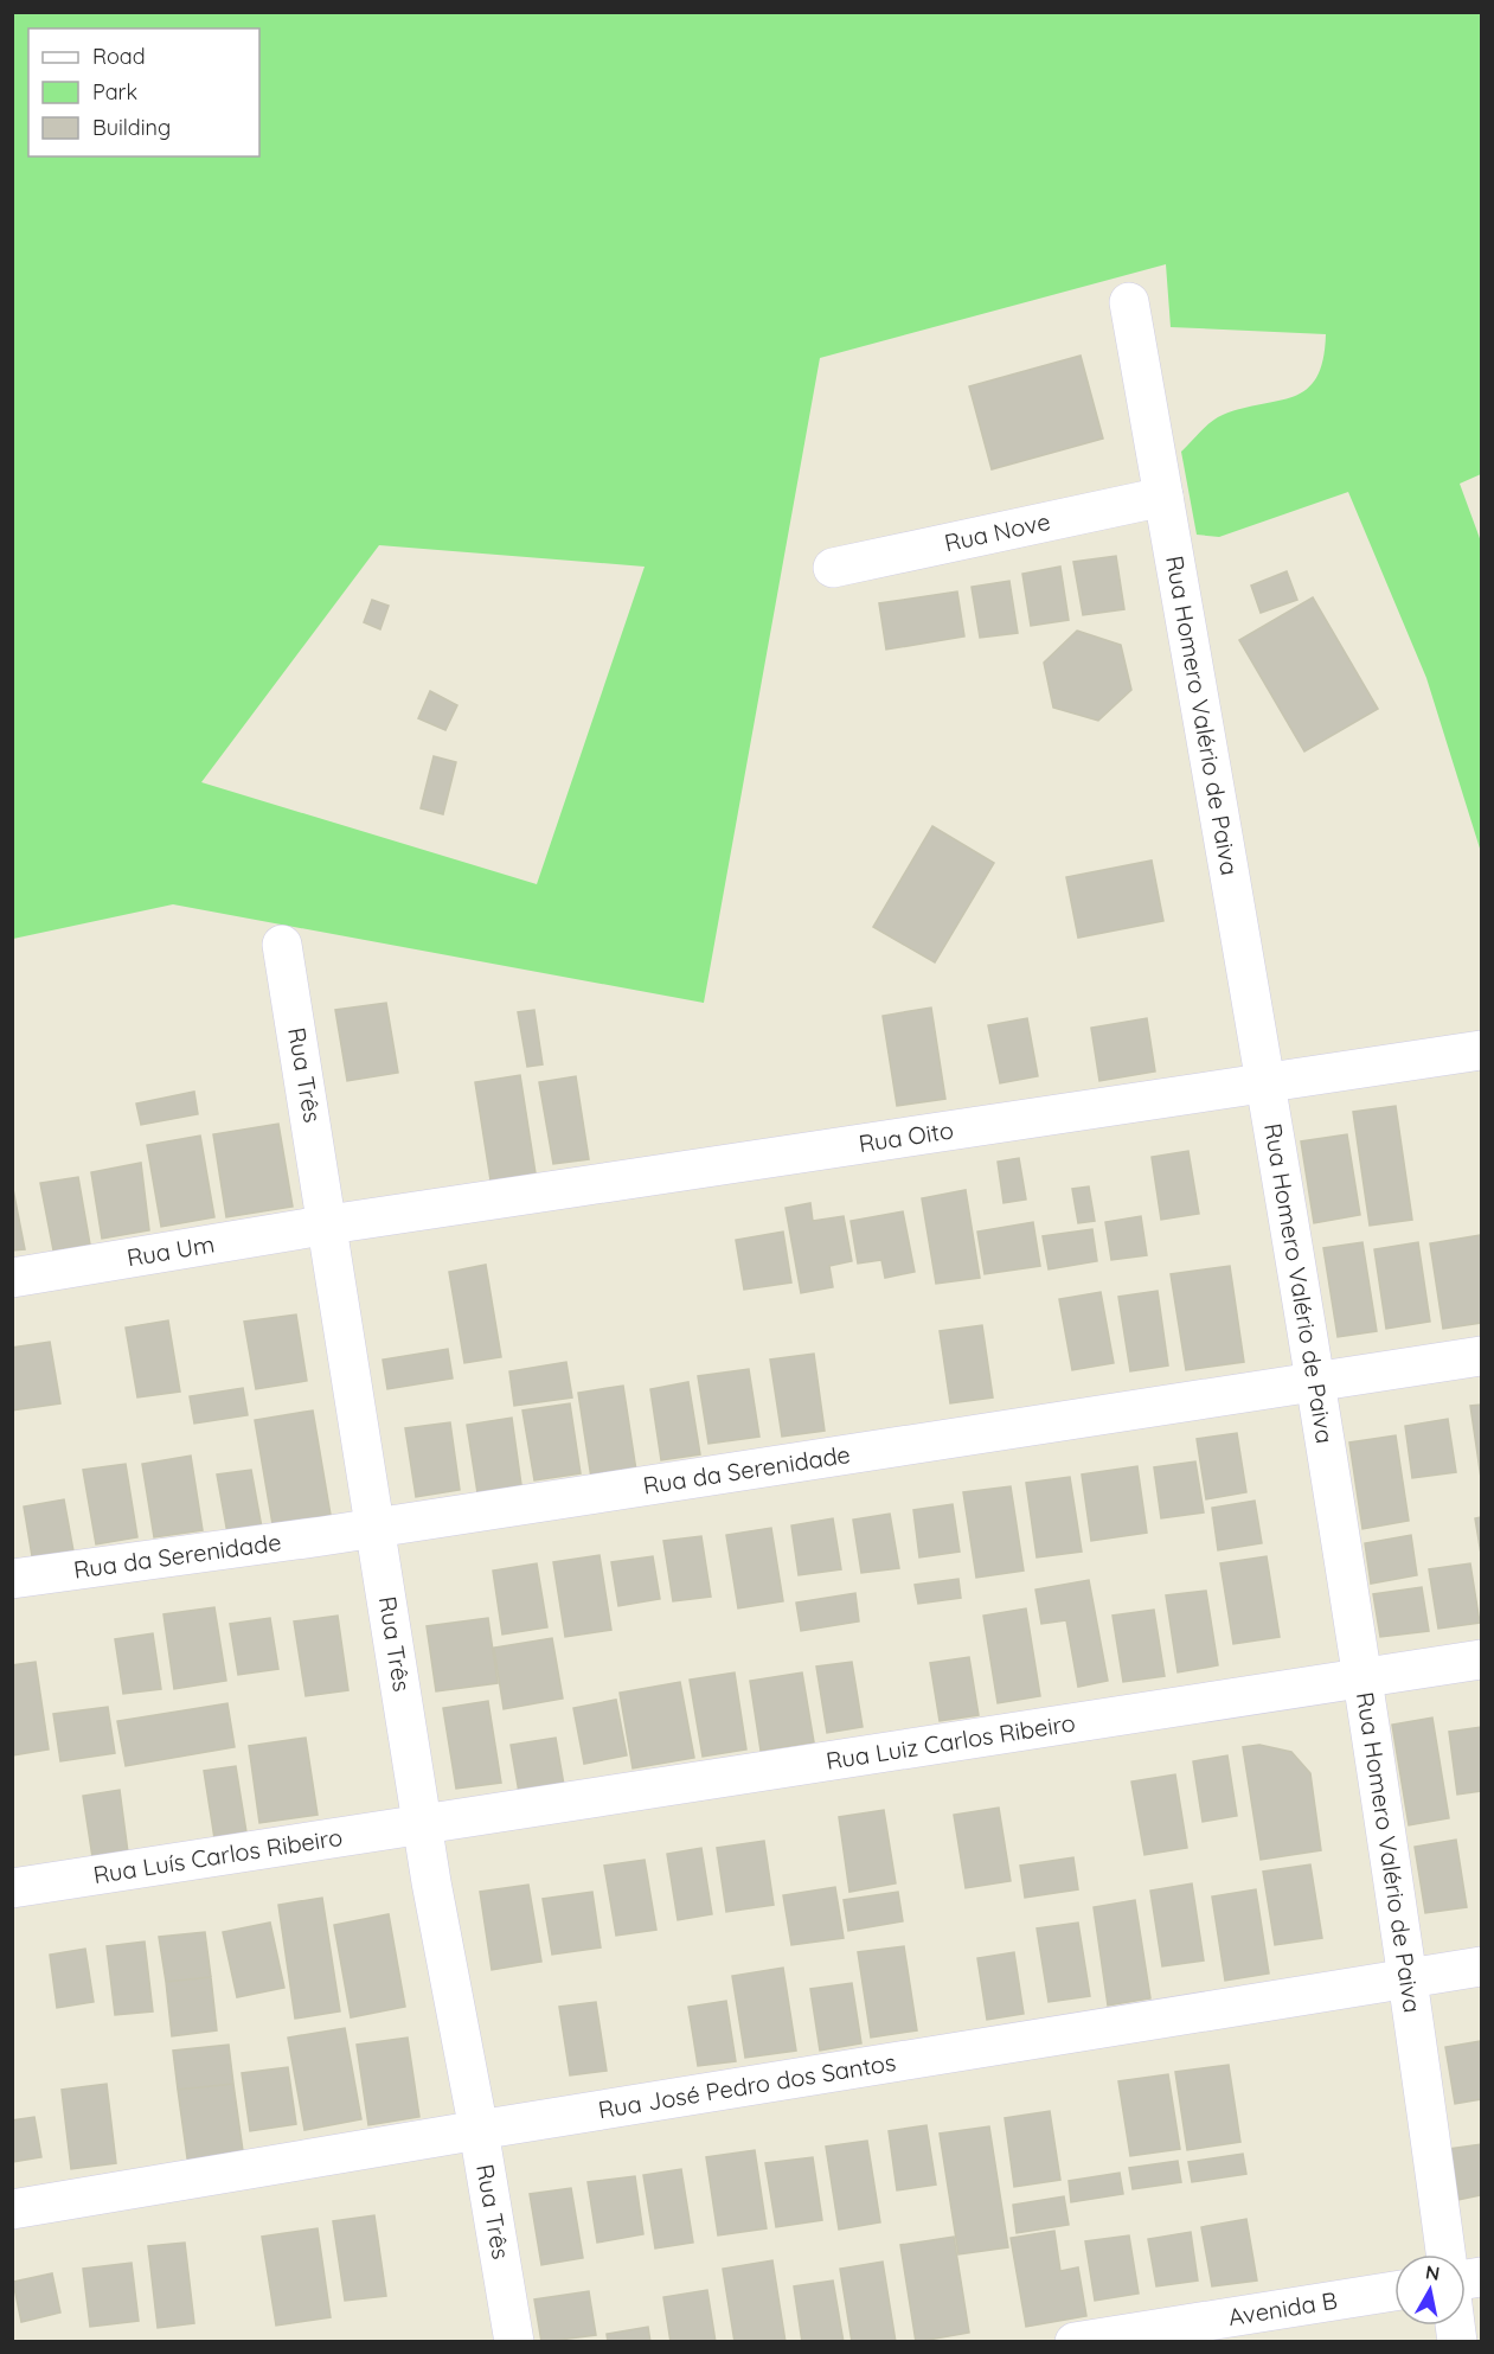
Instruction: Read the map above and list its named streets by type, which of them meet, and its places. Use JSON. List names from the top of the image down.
{
  "streets": {
    "street": [
      "Rua Nove",
      "Rua Homero Valério de Paiva",
      "Rua Três",
      "Rua Oito",
      "Rua Um",
      "Rua da Serenidade",
      "Rua Luiz Carlos Ribeiro",
      "Rua Luís Carlos Ribeiro",
      "Rua José Pedro dos Santos",
      "Avenida B"
    ]
  },
  "crossings": [
    ["Rua Nove", "Rua Homero Valério de Paiva"],
    ["Rua Homero Valério de Paiva", "Rua Oito"],
    ["Rua Homero Valério de Paiva", "Rua da Serenidade"],
    ["Rua Homero Valério de Paiva", "Rua Luiz Carlos Ribeiro"],
    ["Rua Homero Valério de Paiva", "Rua José Pedro dos Santos"],
    ["Rua Três", "Rua Oito"],
    ["Rua Três", "Rua Um"],
    ["Rua Três", "Rua da Serenidade"],
    ["Rua Três", "Rua Luiz Carlos Ribeiro"],
    ["Rua Três", "Rua Luís Carlos Ribeiro"],
    ["Rua Três", "Rua José Pedro dos Santos"],
    ["Rua Oito", "Rua Um"],
    ["Rua Luiz Carlos Ribeiro", "Rua Luís Carlos Ribeiro"]
  ],
  "legend": ["Road", "Park", "Building"],
  "north": "top"
}
